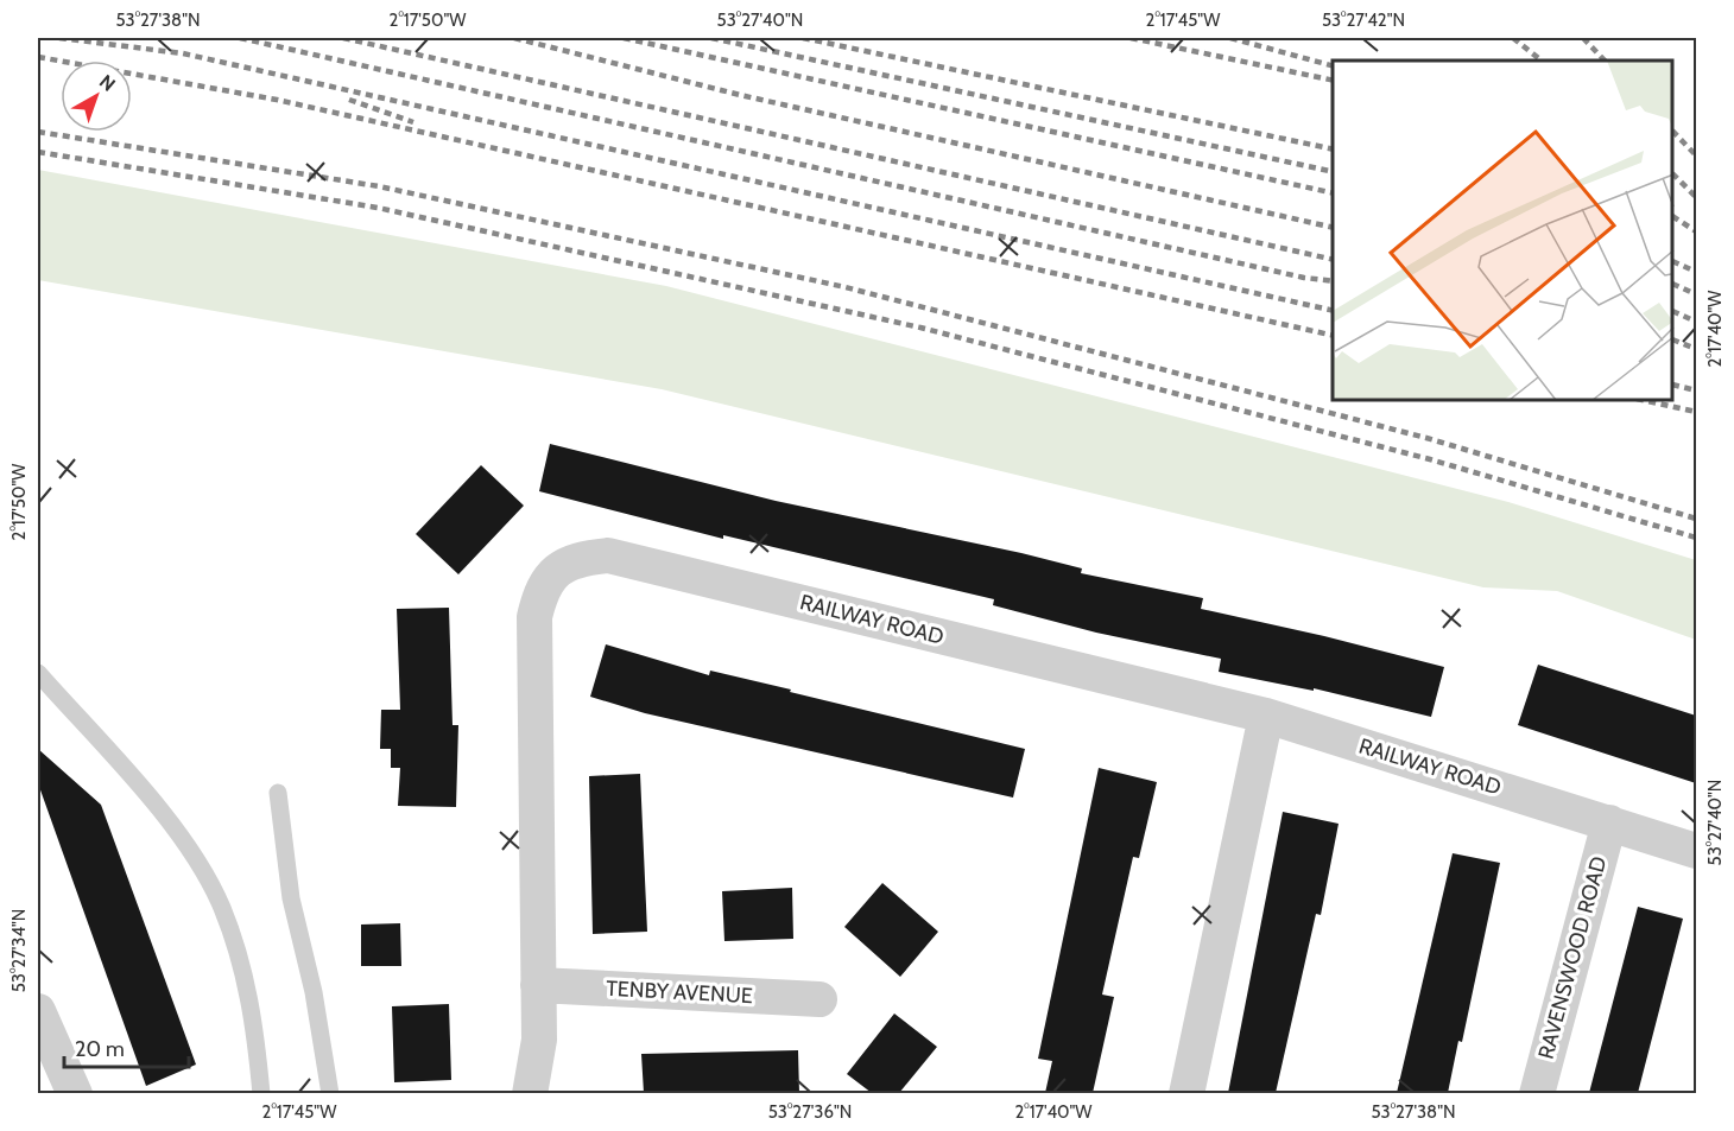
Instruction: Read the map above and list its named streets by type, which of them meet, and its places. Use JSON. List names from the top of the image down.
{
  "streets": {
    "street": ["RAILWAY ROAD", "RAVENSWOOD ROAD", "TENBY AVENUE"]
  },
  "crossings": [
    ["RAILWAY ROAD", "RAVENSWOOD ROAD"],
    ["RAILWAY ROAD", "TENBY AVENUE"]
  ],
  "scale_bar": "20 m",
  "north": "top right",
  "coordinates": [
    "53°27'38\"N",
    "2°17'50\"W",
    "53°27'40\"N",
    "2°17'45\"W",
    "53°27'42\"N",
    "2°17'40\"W",
    "53°27'34\"N",
    "53°27'36\"N"
  ]
}
